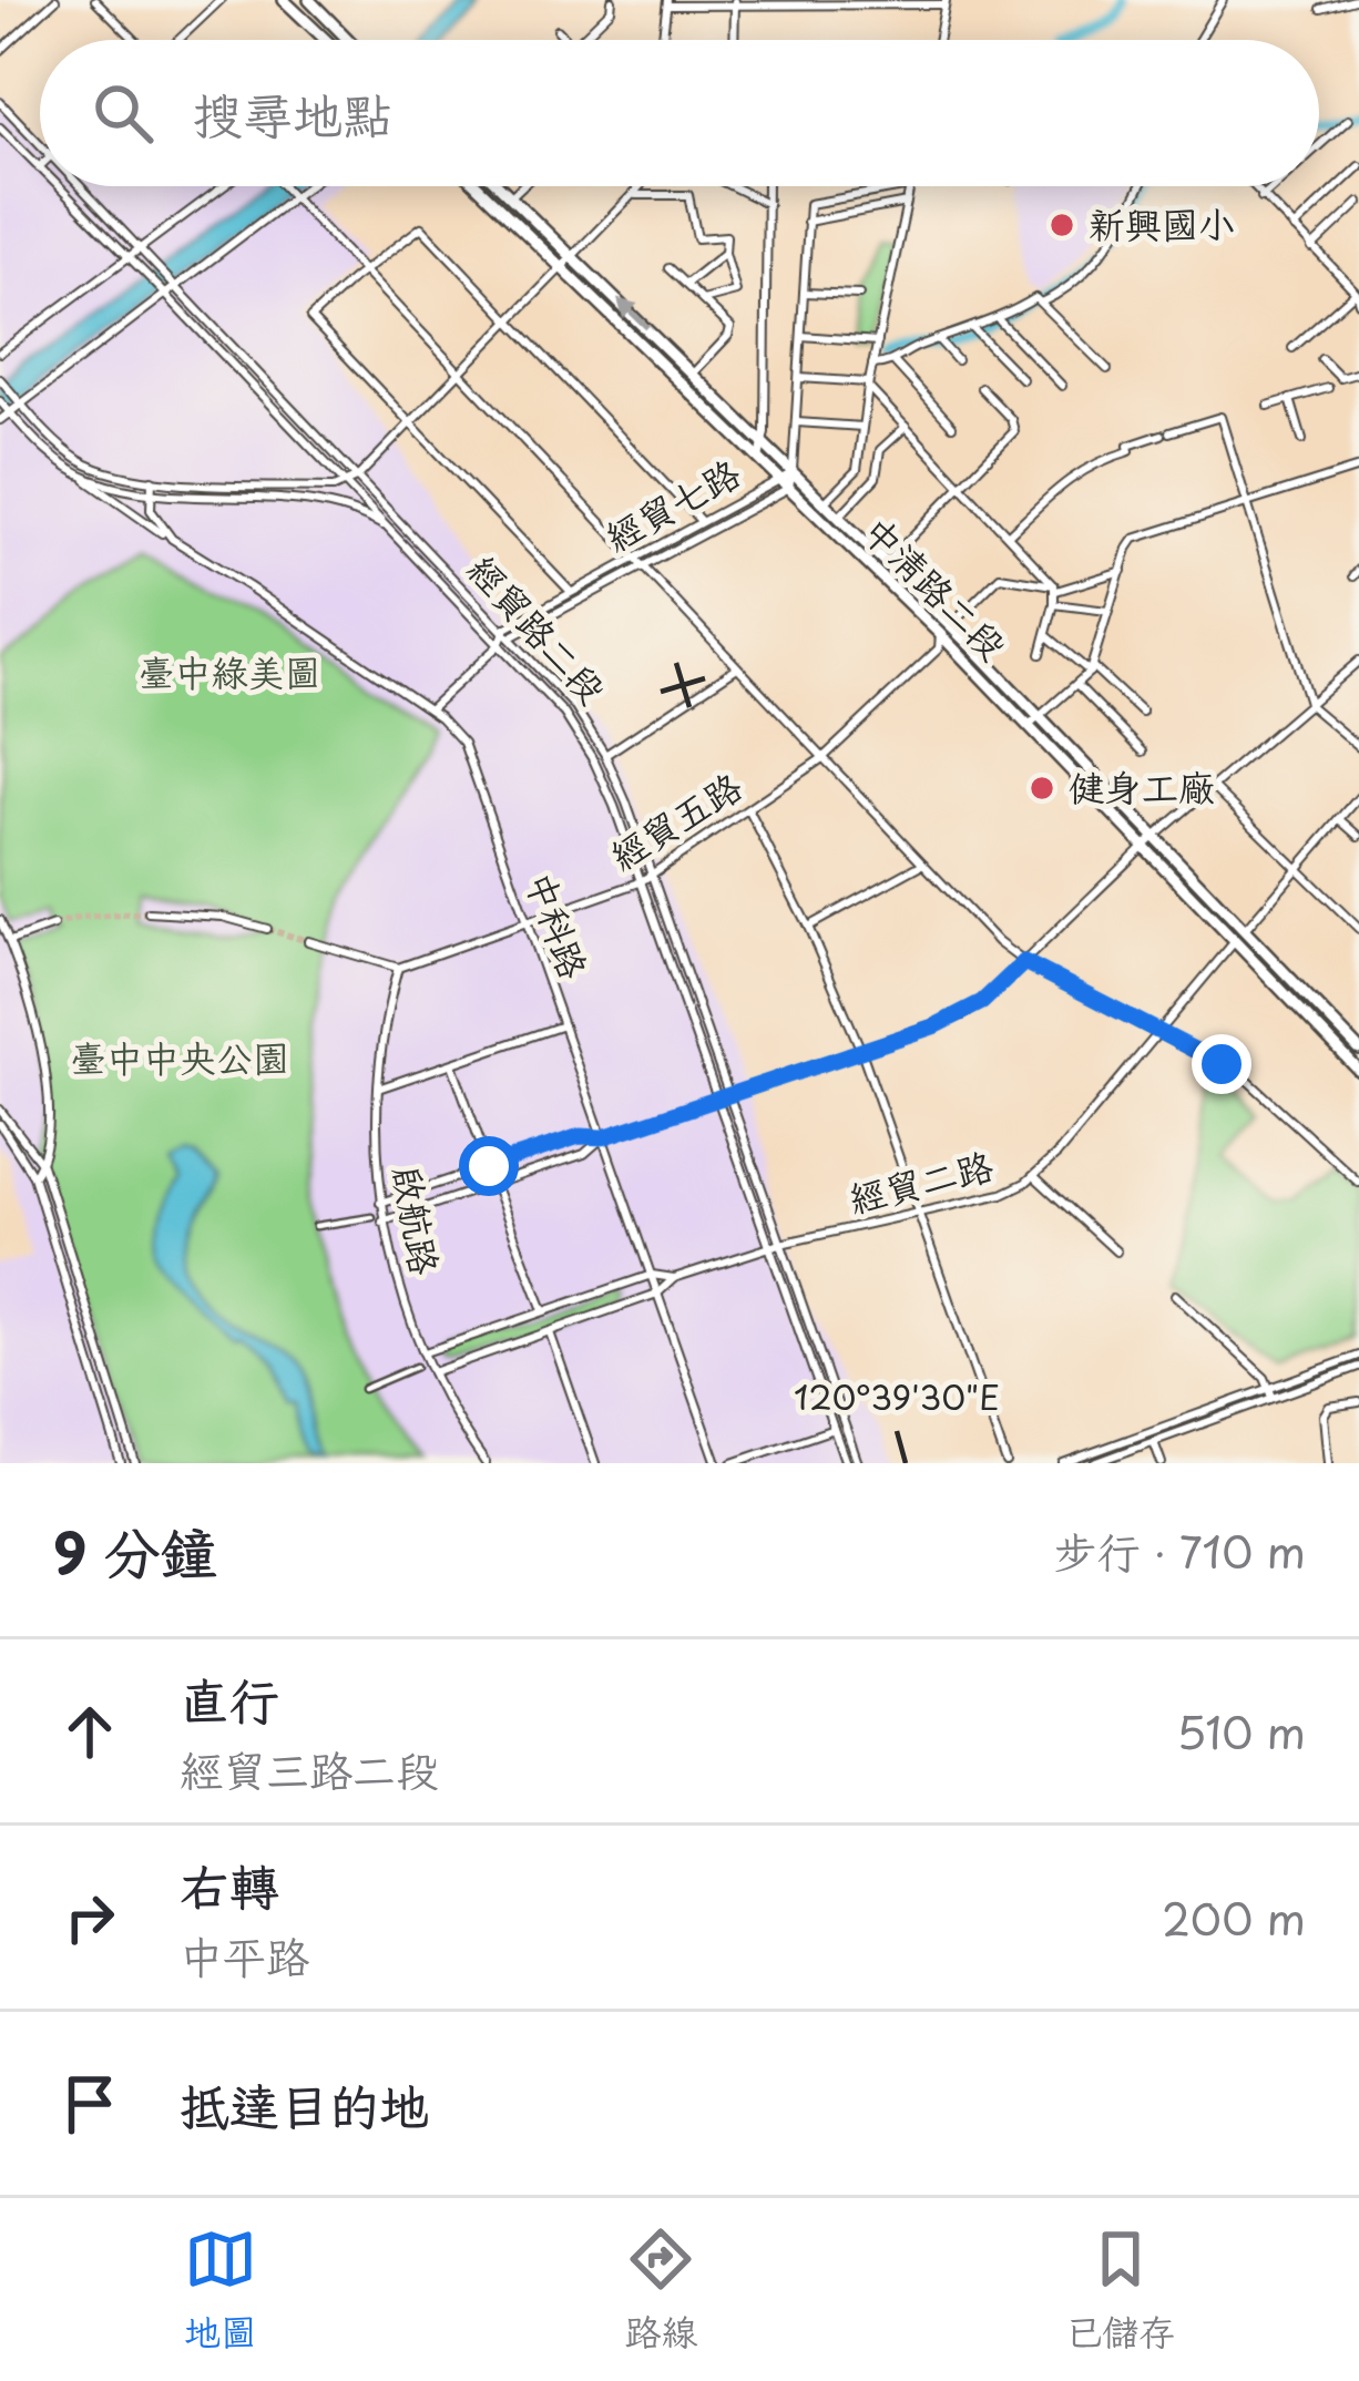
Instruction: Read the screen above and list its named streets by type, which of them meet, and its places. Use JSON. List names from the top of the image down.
{
  "streets": {
    "main road": ["中清路二段"],
    "street": [
      "經貿七路",
      "經貿路二段",
      "經貿五路",
      "中科路",
      "經貿二路",
      "啟航路"
    ]
  },
  "crossings": [
    ["經貿七路", "中清路二段"],
    ["經貿七路", "經貿路二段"],
    ["經貿七路", "中科路"],
    ["中清路二段", "經貿五路"],
    ["中清路二段", "經貿二路"],
    ["經貿路二段", "經貿五路"],
    ["經貿路二段", "經貿二路"],
    ["經貿五路", "中科路"],
    ["經貿五路", "啟航路"],
    ["中科路", "經貿二路"],
    ["經貿二路", "啟航路"]
  ],
  "parks": ["臺中綠美圖", "臺中中央公園"],
  "places": ["新興國小", "健身工廠"],
  "page": {
    "search": "搜尋地點",
    "heading": ["9 分鐘", "步行 · 710 m"],
    "list": [
      ["直行", "經貿三路二段", "510 m"],
      ["右轉", "中平路", "200 m"],
      "抵達目的地"
    ],
    "nav": ["地圖", "路線", "已儲存"]
  },
  "coordinates": ["120°39'30\"E"]
}
